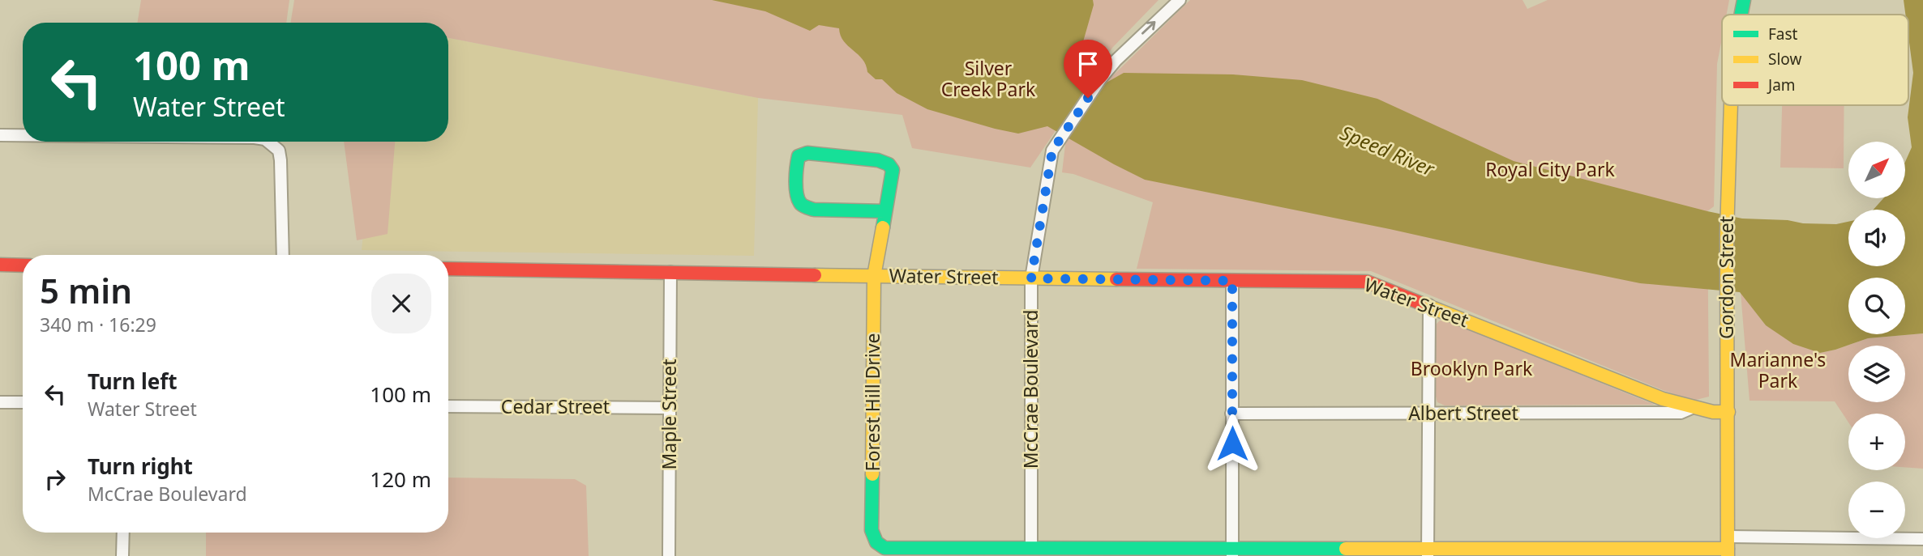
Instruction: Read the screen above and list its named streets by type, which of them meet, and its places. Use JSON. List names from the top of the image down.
{
  "streets": {
    "street": [
      "Water Street",
      "Gordon Street",
      "McCrae Boulevard",
      "Forest Hill Drive",
      "Cedar Street",
      "Albert Street",
      "Maple Street"
    ]
  },
  "crossings": [
    ["Water Street", "Gordon Street"],
    ["Water Street", "McCrae Boulevard"],
    ["Water Street", "Forest Hill Drive"],
    ["Water Street", "Albert Street"],
    ["Water Street", "Maple Street"],
    ["Cedar Street", "Maple Street"]
  ],
  "one_way": ["McCrae Boulevard"],
  "water": ["Speed River"],
  "parks": [
    "Silver Creek Park",
    "Royal City Park",
    "Marianne's Park",
    "Brooklyn Park"
  ],
  "legend": ["Fast", "Slow", "Jam"],
  "north": "top right",
  "page": {
    "turn": ["100 m", "Water Street"],
    "map_buttons": ["+", "−"],
    "heading": ["5 min", "340 m · 16:29"],
    "list": [
      {
        "name": "Turn left",
        "note": "Water Street",
        "value": "100 m"
      },
      {
        "name": "Turn right",
        "note": "McCrae Boulevard",
        "value": "120 m"
      }
    ]
  }
}
